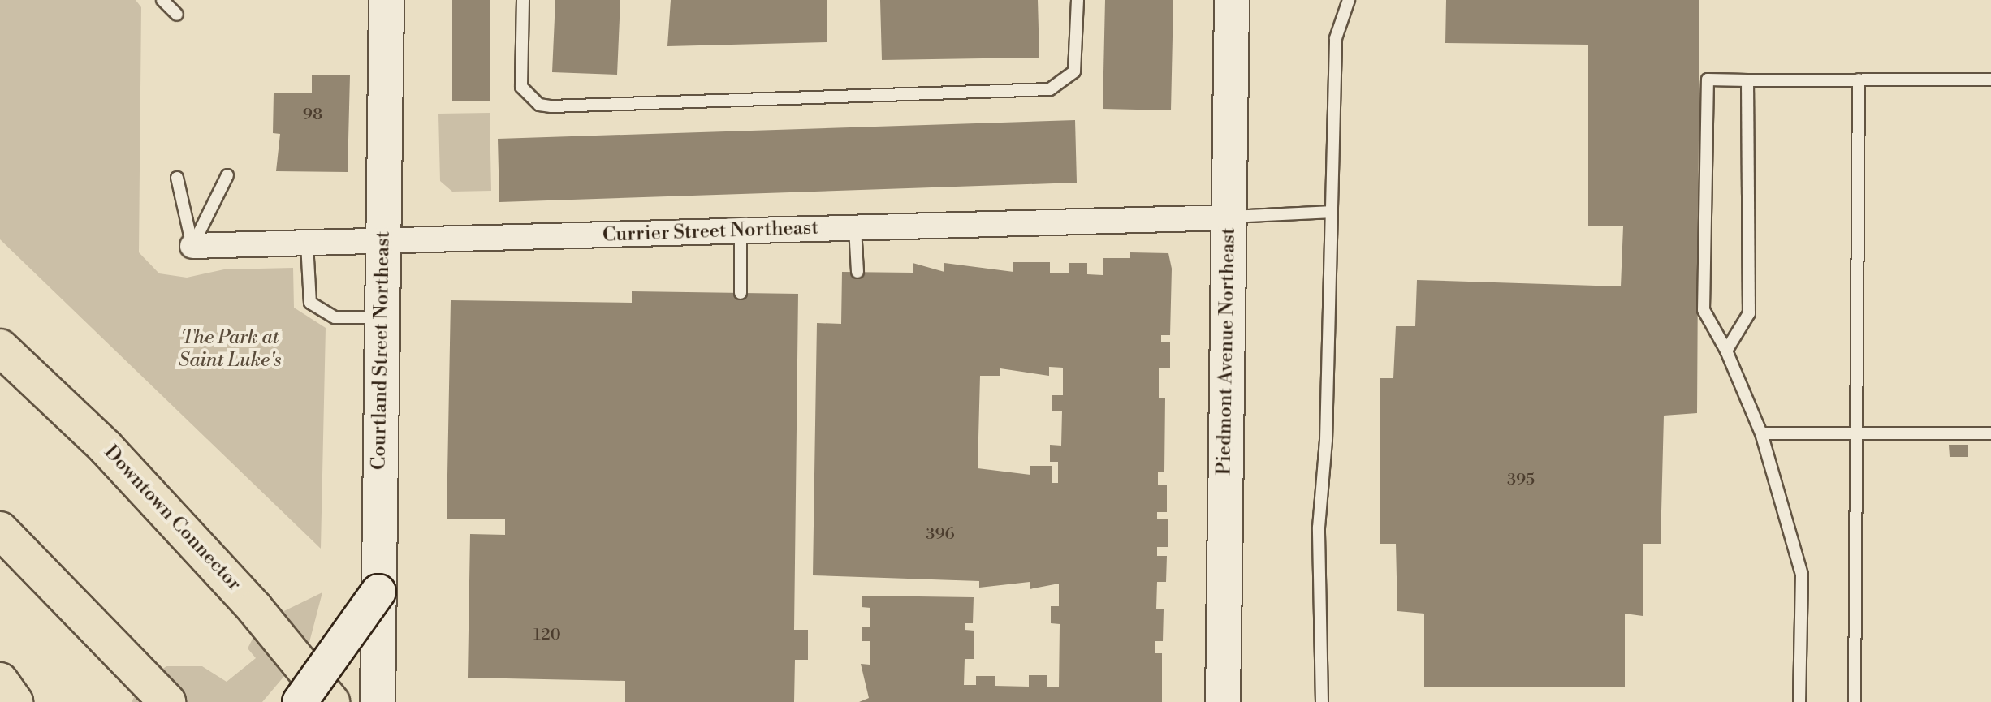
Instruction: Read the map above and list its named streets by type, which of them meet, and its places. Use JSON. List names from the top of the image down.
{
  "streets": {
    "highway": ["Downtown Connector"],
    "main road": ["Courtland Street Northeast", "Piedmont Avenue Northeast"],
    "street": ["Currier Street Northeast"]
  },
  "crossings": [
    ["Currier Street Northeast", "Courtland Street Northeast"],
    ["Currier Street Northeast", "Piedmont Avenue Northeast"]
  ],
  "parks": ["The Park at Saint Luke's"],
  "house_numbers": [
    "98",
    "395",
    "396",
    "120"
  ]
}
